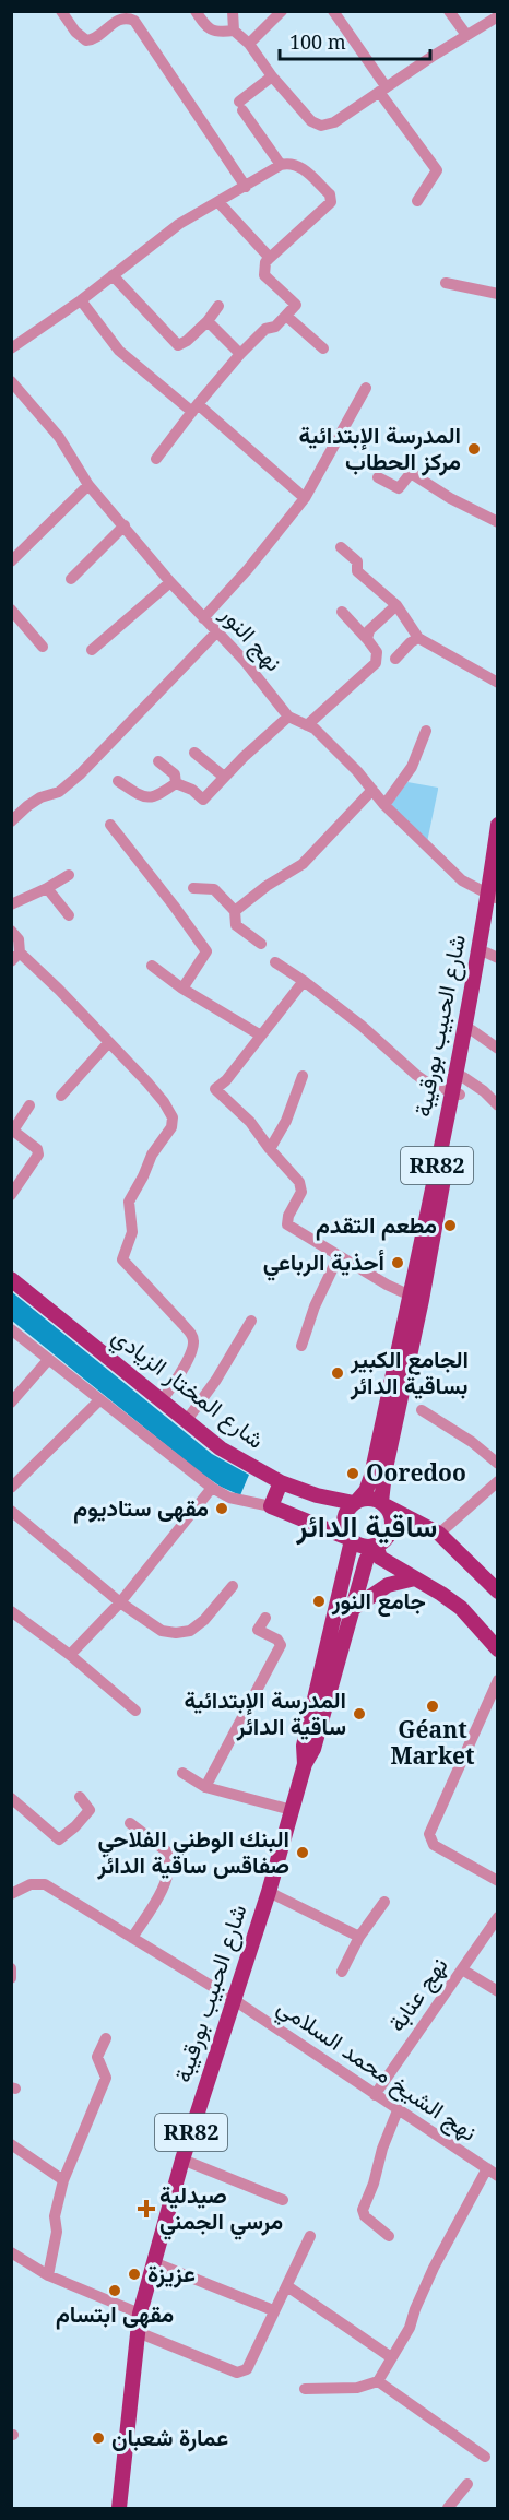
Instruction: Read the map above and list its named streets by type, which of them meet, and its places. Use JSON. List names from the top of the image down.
{
  "streets": {
    "main road": ["شارع الحبيب بورقيبة", "RR82", "شارع المختار الزيادي"],
    "street": ["نهج النور", "نهج عنابة", "نهج الشيخ محمد السلامي"]
  },
  "crossings": [
    ["نهج النور", "شارع الحبيب بورقيبة"],
    ["شارع الحبيب بورقيبة", "شارع المختار الزيادي"],
    ["شارع الحبيب بورقيبة", "نهج الشيخ محمد السلامي"],
    ["نهج عنابة", "نهج الشيخ محمد السلامي"]
  ],
  "districts": ["ساقية الدائر"],
  "places": {
    "other": [
      "المدرسة الإبتدائية مركز الحطاب",
      "مطعم التقدم",
      "أحذية الرباعي",
      "الجامع الكبير بساقية الدائر",
      "Ooredoo",
      "مقهى ستاديوم",
      "جامع النور",
      "Géant Market",
      "المدرسة الإبتدائية ساقية الدائر",
      "البنك الوطني الفلاحي صفاقس ساقية الدائر",
      "عزيزة",
      "مقهى ابتسام",
      "عمارة شعبان"
    ],
    "health": ["صيدلية مرسي الجمني"]
  },
  "scale_bar": "100 m"
}
